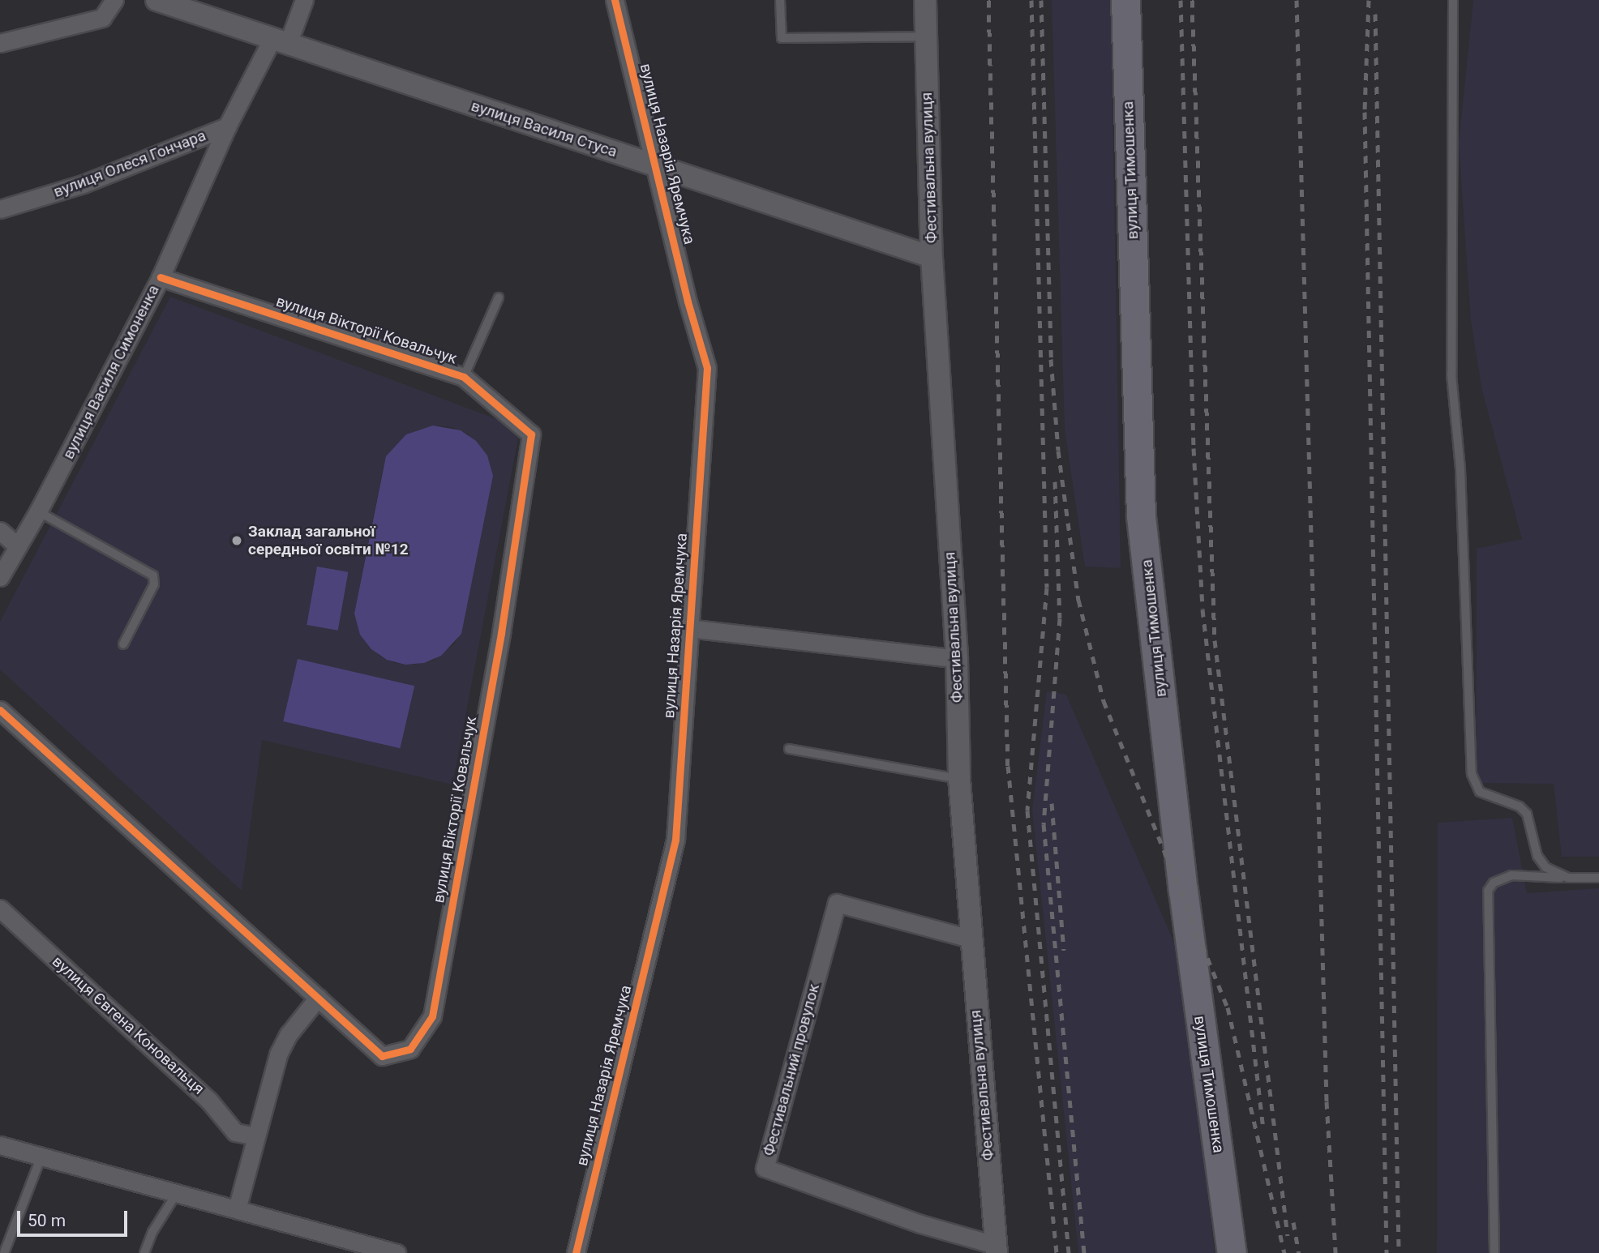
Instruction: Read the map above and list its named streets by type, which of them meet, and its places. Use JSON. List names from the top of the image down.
{
  "streets": {
    "highway": ["вулиця Тимошенка"],
    "street": [
      "вулиця Василя Стуса",
      "вулиця Назарія Яремчука",
      "вулиця Олеся Гончара",
      "Фестивальна вулиця",
      "вулиця Вікторії Ковальчук",
      "вулиця Василя Симоненка",
      "вулиця Євгена Коновальця",
      "Фестивальний провулок"
    ]
  },
  "crossings": [
    ["вулиця Василя Стуса", "вулиця Назарія Яремчука"],
    ["вулиця Василя Стуса", "Фестивальна вулиця"],
    ["вулиця Василя Стуса", "вулиця Василя Симоненка"],
    ["вулиця Олеся Гончара", "вулиця Василя Симоненка"],
    ["Фестивальна вулиця", "Фестивальний провулок"],
    ["вулиця Вікторії Ковальчук", "вулиця Василя Симоненка"]
  ],
  "places": ["Заклад загальної середньої освіти №12"],
  "scale_bar": "50 m"
}
